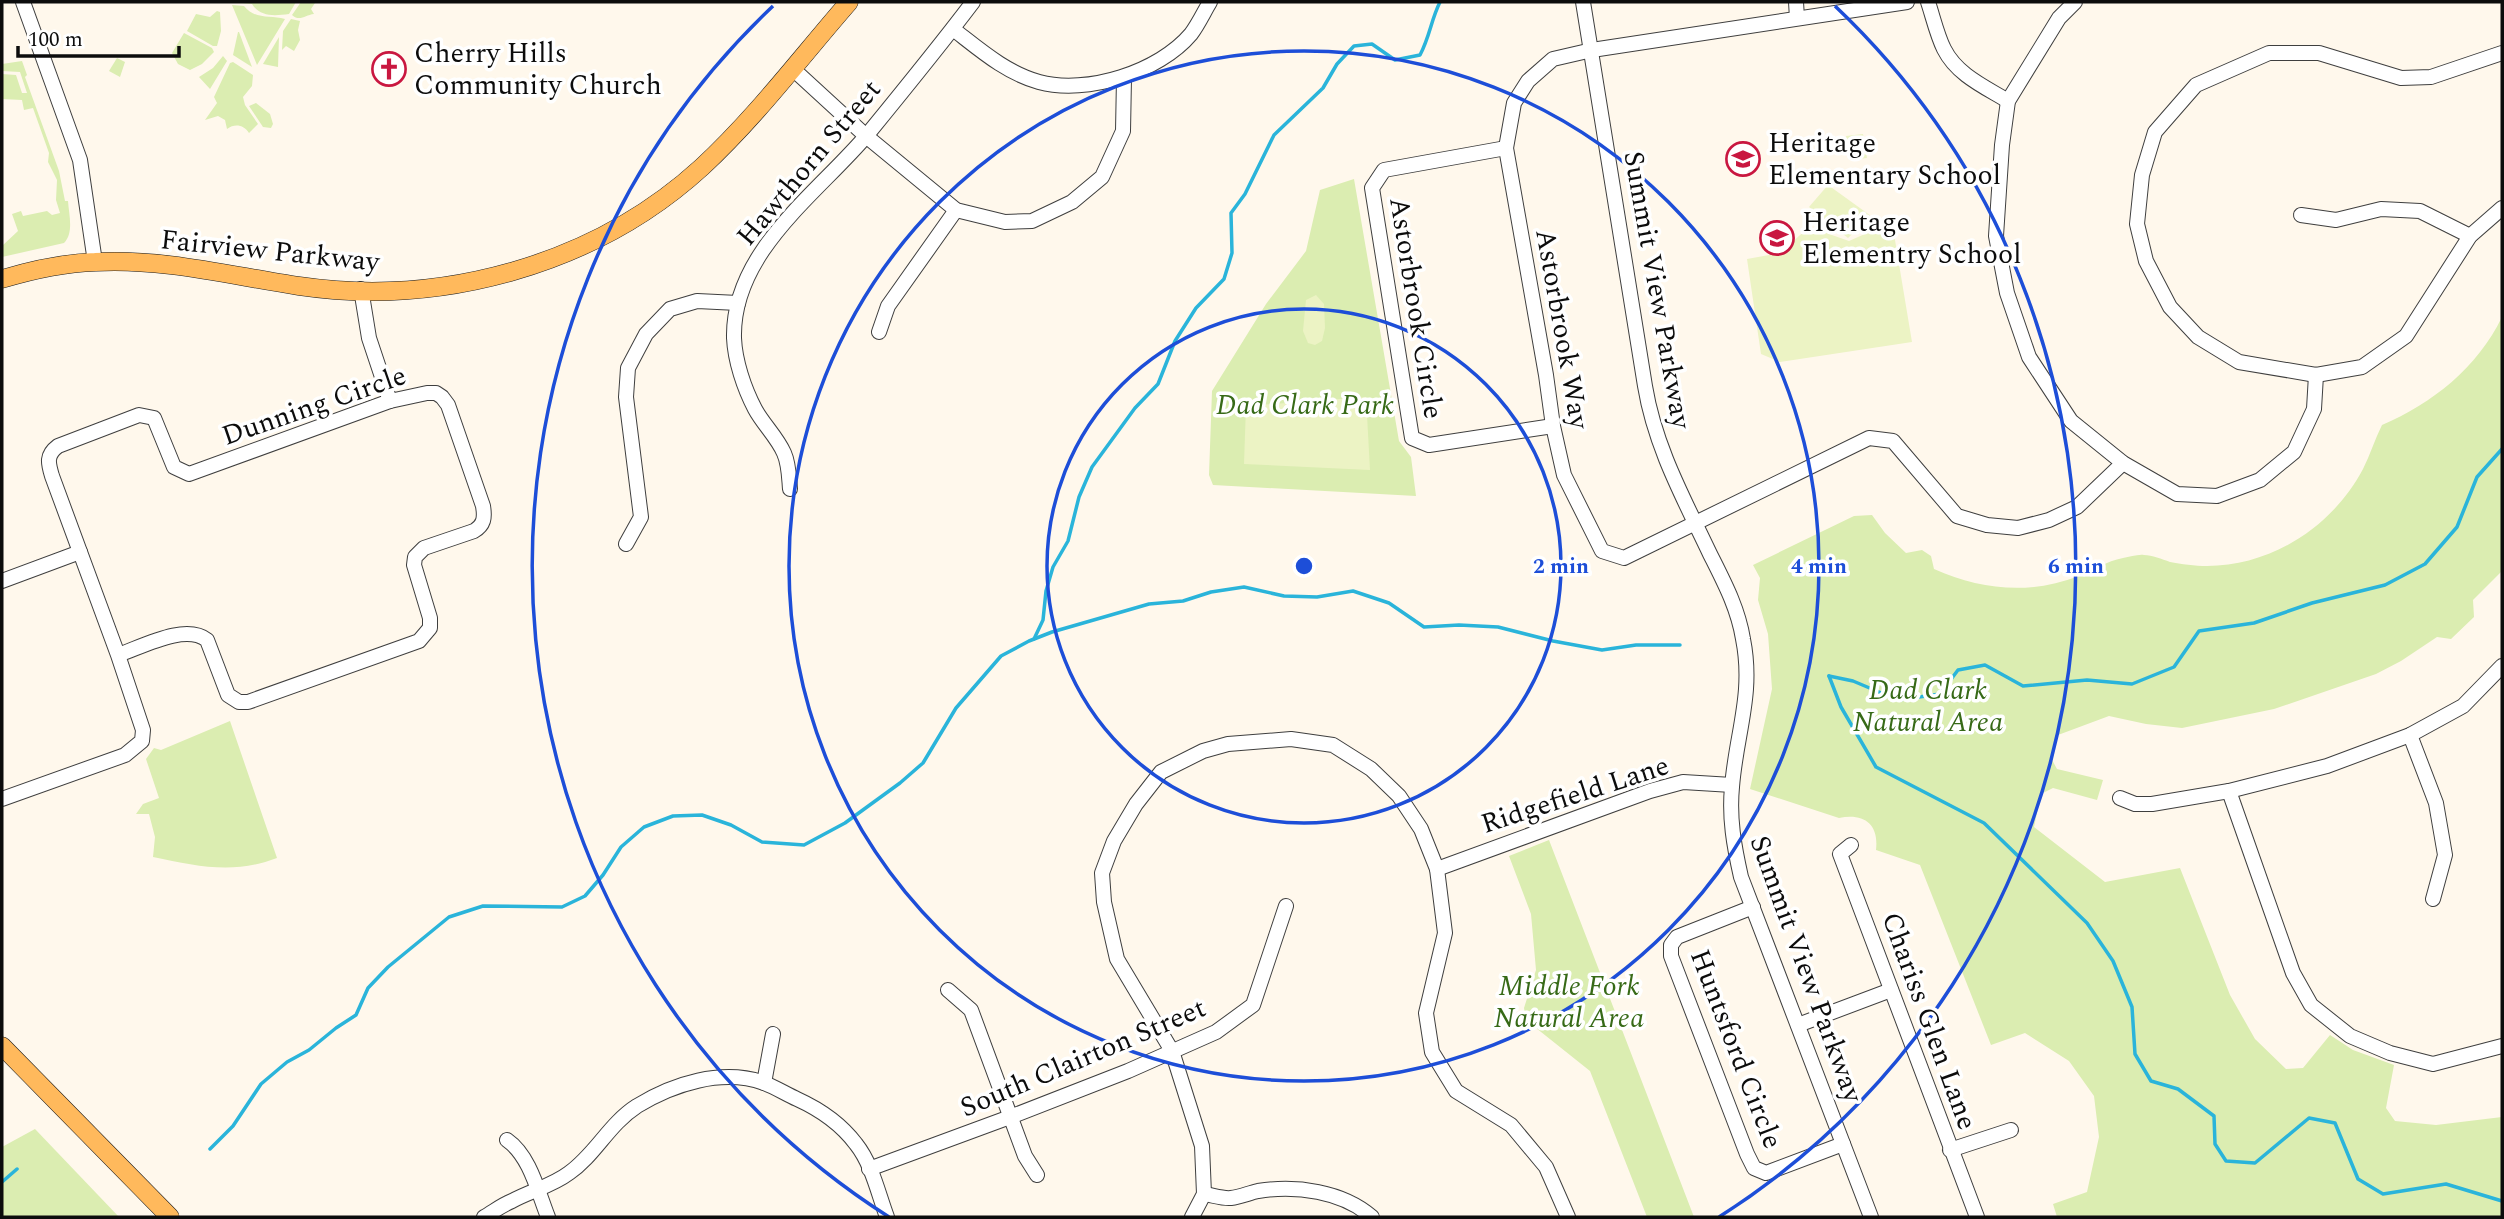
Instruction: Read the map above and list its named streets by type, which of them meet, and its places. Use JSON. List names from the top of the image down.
{
  "streets": {
    "main road": ["Fairview Parkway"],
    "street": [
      "Hawthorn Street",
      "Summit View Parkway",
      "Astorbrook Circle",
      "Astorbrook Way",
      "Dunning Circle",
      "Ridgefield Lane",
      "Chariss Glen Lane",
      "Huntsford Circle",
      "South Clairton Street"
    ]
  },
  "crossings": [
    ["Summit View Parkway", "Astorbrook Way"],
    ["Summit View Parkway", "Ridgefield Lane"],
    ["Summit View Parkway", "Huntsford Circle"],
    ["Astorbrook Circle", "Astorbrook Way"]
  ],
  "parks": ["Dad Clark Park", "Dad Clark Natural Area", "Middle Fork Natural Area"],
  "places": {
    "church": ["Cherry Hills Community Church"],
    "school or university": ["Heritage Elementary School", "Heritage Elementry School"]
  },
  "scale_bar": "100 m",
  "rings": ["2 min", "4 min", "6 min"]
}
